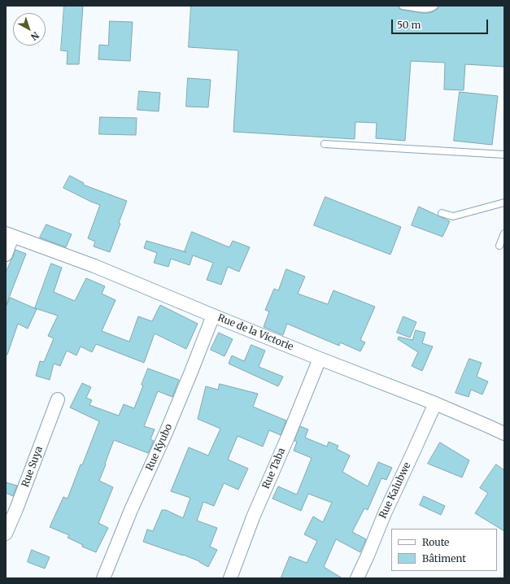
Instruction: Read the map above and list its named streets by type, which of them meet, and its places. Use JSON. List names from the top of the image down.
{
  "streets": {
    "street": [
      "Rue de la Victorie",
      "Rue Kyubo",
      "Rue Suya",
      "Rue Taba",
      "Rue Kalubwe"
    ]
  },
  "crossings": [
    ["Rue de la Victorie", "Rue Kyubo"],
    ["Rue de la Victorie", "Rue Taba"],
    ["Rue de la Victorie", "Rue Kalubwe"]
  ],
  "legend": ["Route", "Bâtiment"],
  "scale_bar": "50 m",
  "north": "bottom right"
}
